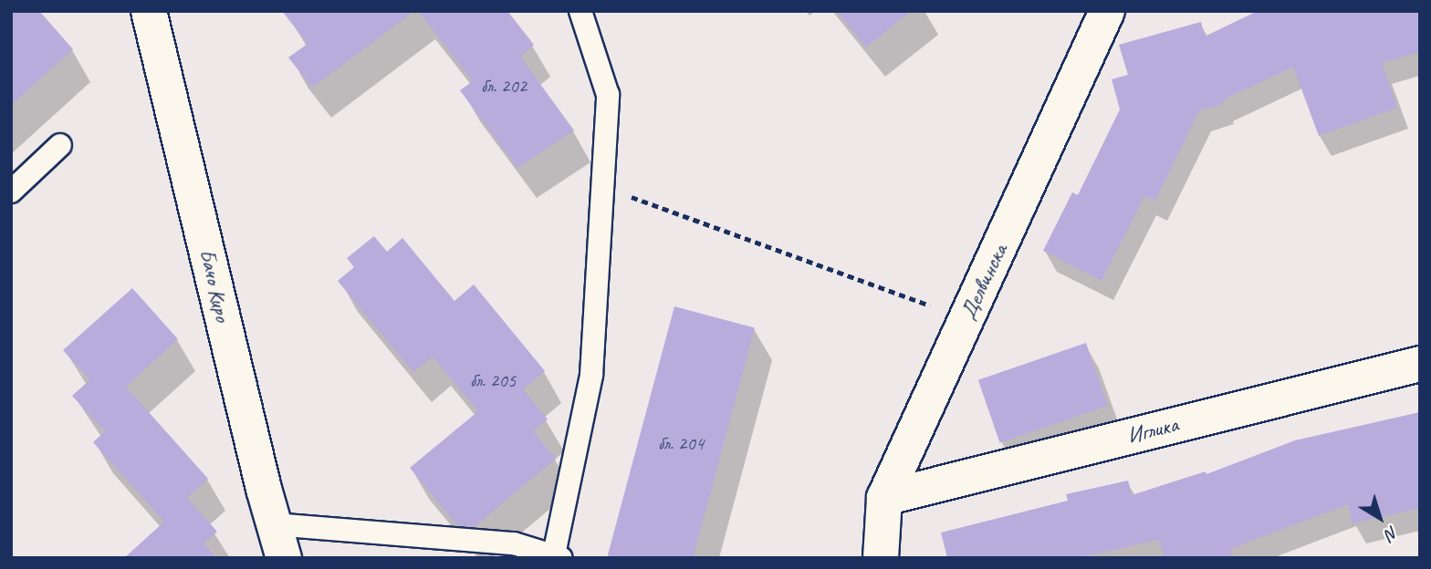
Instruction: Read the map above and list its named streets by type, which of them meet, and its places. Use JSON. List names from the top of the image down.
{
  "streets": {
    "street": ["Делвинска", "Бачо Киро", "Иглика"]
  },
  "crossings": [
    ["Делвинска", "Иглика"]
  ],
  "house_numbers": ["бл. 202", "бл. 205", "бл. 204"],
  "north": "bottom right"
}
